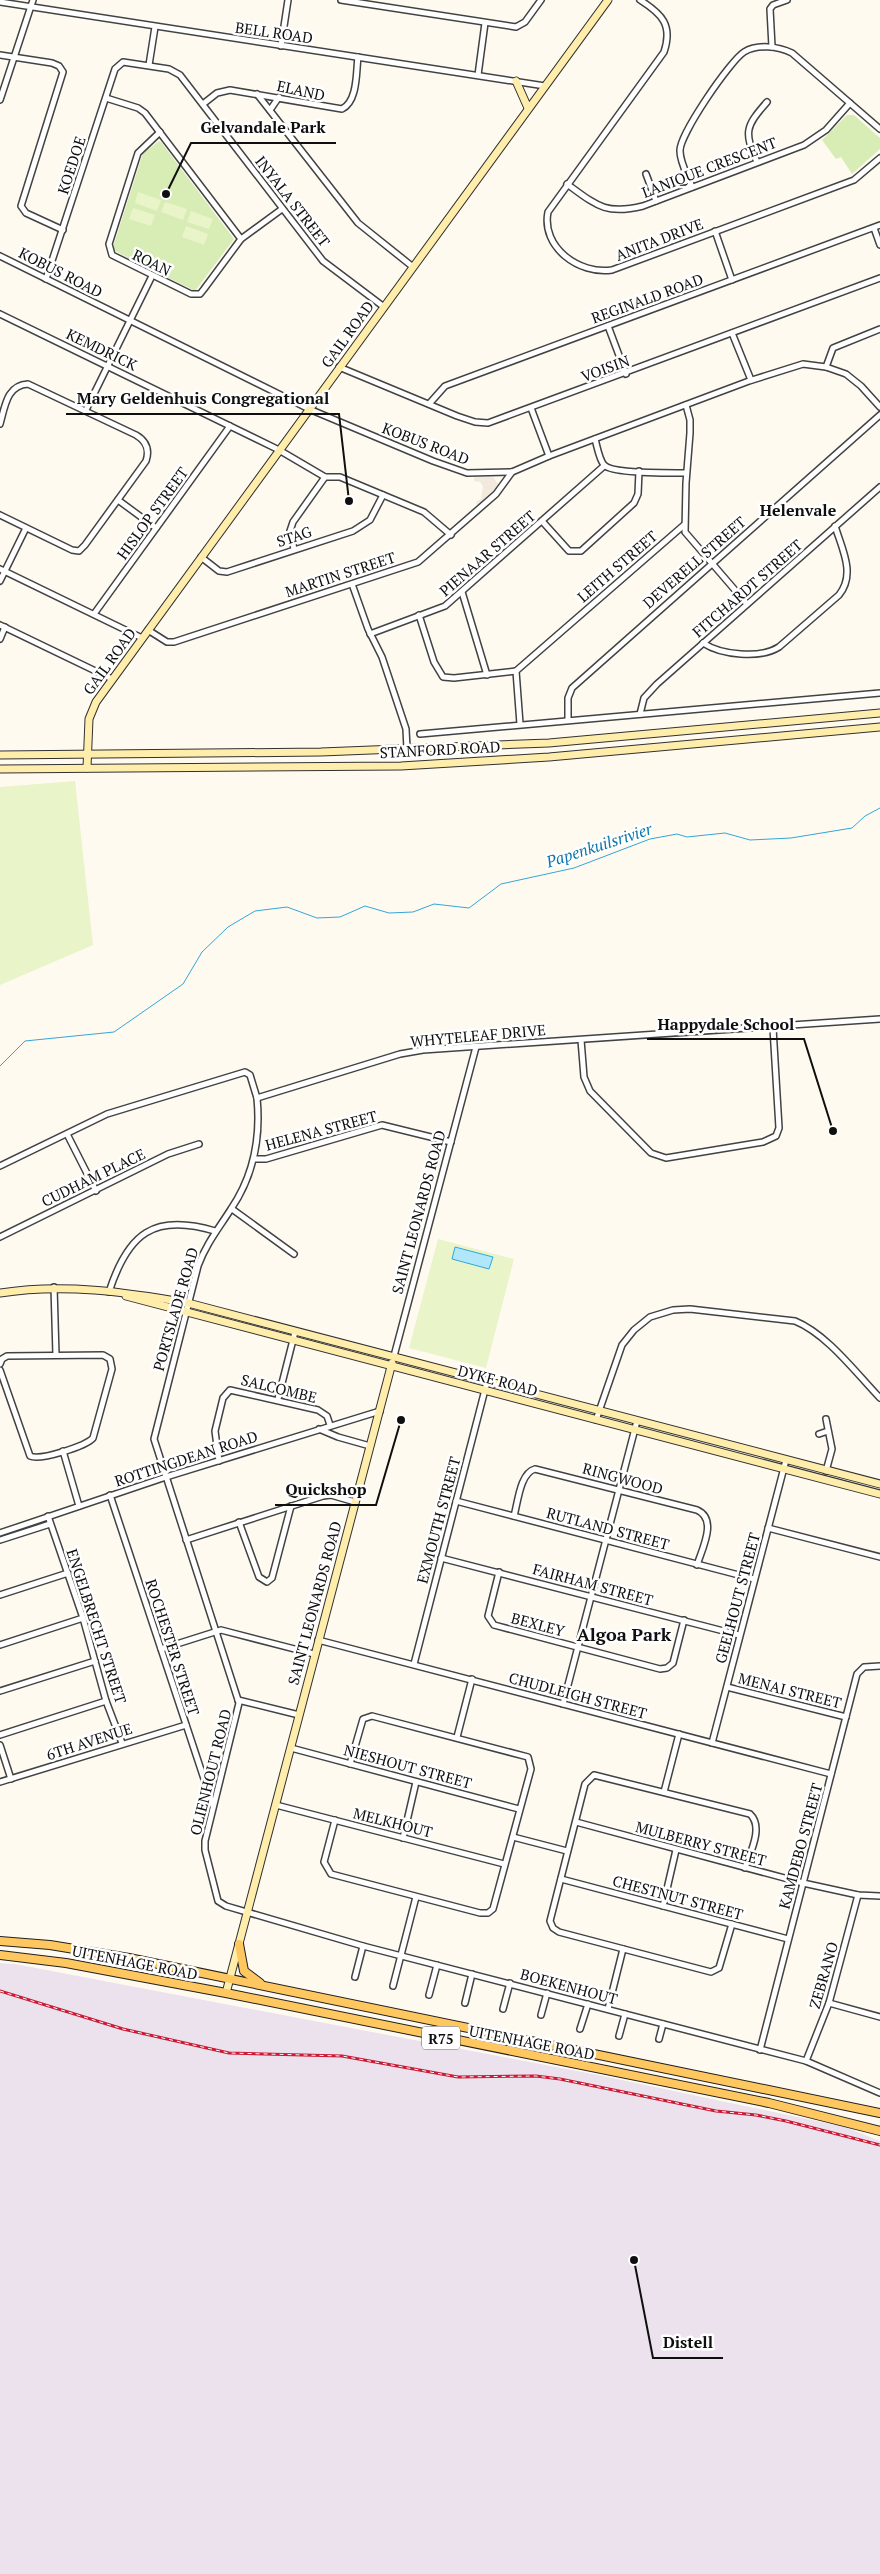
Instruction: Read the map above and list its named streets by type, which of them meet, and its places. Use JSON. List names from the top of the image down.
{
  "streets": {
    "main road": ["UITENHAGE ROAD", "R75"],
    "street": [
      "BELL ROAD",
      "ELAND",
      "KOEDOE",
      "LANIQUE CRESCENT",
      "INYALA STREET",
      "ANITA DRIVE",
      "ROAN",
      "KOBUS ROAD",
      "REGINALD ROAD",
      "GAIL ROAD",
      "KEMDRICK",
      "VOISIN",
      "HISLOP STREET",
      "STAG",
      "PIENAAR STREET",
      "DEVERELL STREET",
      "LEITH STREET",
      "MARTIN STREET",
      "FITCHARDT STREET",
      "STANFORD ROAD",
      "WHYTELEAF DRIVE",
      "HELENA STREET",
      "CUDHAM PLACE",
      "SAINT LEONARDS ROAD",
      "PORTSLADE ROAD",
      "DYKE ROAD",
      "SALCOMBE",
      "ROTTINGDEAN ROAD",
      "RINGWOOD",
      "EXMOUTH STREET",
      "RUTLAND STREET",
      "FAIRHAM STREET",
      "GEELHOUT STREET",
      "BEXLEY",
      "ENGELBRECHT STREET",
      "ROCHESTER STREET",
      "MENAI STREET",
      "CHUDLEIGH STREET",
      "6TH AVENUE",
      "NIESHOUT STREET",
      "OLIENHOUT ROAD",
      "MELKHOUT",
      "MULBERRY STREET",
      "KAMDEBO STREET",
      "CHESTNUT STREET",
      "ZEBRANO",
      "BOEKENHOUT"
    ]
  },
  "crossings": [
    ["BELL ROAD", "ELAND"],
    ["BELL ROAD", "GAIL ROAD"],
    ["ELAND", "INYALA STREET"],
    ["KOEDOE", "INYALA STREET"],
    ["KOEDOE", "KOBUS ROAD"],
    ["LANIQUE CRESCENT", "ANITA DRIVE"],
    ["INYALA STREET", "ROAN"],
    ["INYALA STREET", "GAIL ROAD"],
    ["KOBUS ROAD", "GAIL ROAD"],
    ["KOBUS ROAD", "MARTIN STREET"],
    ["REGINALD ROAD", "VOISIN"],
    ["GAIL ROAD", "KEMDRICK"],
    ["GAIL ROAD", "VOISIN"],
    ["GAIL ROAD", "STAG"],
    ["GAIL ROAD", "MARTIN STREET"],
    ["GAIL ROAD", "STANFORD ROAD"],
    ["KEMDRICK", "HISLOP STREET"],
    ["DEVERELL STREET", "STANFORD ROAD"],
    ["FITCHARDT STREET", "STANFORD ROAD"],
    ["WHYTELEAF DRIVE", "SAINT LEONARDS ROAD"],
    ["WHYTELEAF DRIVE", "PORTSLADE ROAD"],
    ["HELENA STREET", "SAINT LEONARDS ROAD"],
    ["HELENA STREET", "PORTSLADE ROAD"],
    ["SAINT LEONARDS ROAD", "DYKE ROAD"],
    ["SAINT LEONARDS ROAD", "ROTTINGDEAN ROAD"],
    ["SAINT LEONARDS ROAD", "CHUDLEIGH STREET"],
    ["SAINT LEONARDS ROAD", "NIESHOUT STREET"],
    ["SAINT LEONARDS ROAD", "OLIENHOUT ROAD"],
    ["SAINT LEONARDS ROAD", "MELKHOUT"],
    ["SAINT LEONARDS ROAD", "UITENHAGE ROAD"],
    ["SAINT LEONARDS ROAD", "BOEKENHOUT"],
    ["PORTSLADE ROAD", "DYKE ROAD"],
    ["PORTSLADE ROAD", "ROTTINGDEAN ROAD"],
    ["PORTSLADE ROAD", "OLIENHOUT ROAD"],
    ["DYKE ROAD", "EXMOUTH STREET"],
    ["DYKE ROAD", "GEELHOUT STREET"],
    ["SALCOMBE", "ROTTINGDEAN ROAD"],
    ["ROTTINGDEAN ROAD", "ENGELBRECHT STREET"],
    ["ROTTINGDEAN ROAD", "ROCHESTER STREET"],
    ["ROTTINGDEAN ROAD", "OLIENHOUT ROAD"],
    ["RINGWOOD", "RUTLAND STREET"],
    ["EXMOUTH STREET", "RUTLAND STREET"],
    ["EXMOUTH STREET", "FAIRHAM STREET"],
    ["EXMOUTH STREET", "CHUDLEIGH STREET"],
    ["RUTLAND STREET", "GEELHOUT STREET"],
    ["FAIRHAM STREET", "GEELHOUT STREET"],
    ["FAIRHAM STREET", "BEXLEY"],
    ["GEELHOUT STREET", "MENAI STREET"],
    ["GEELHOUT STREET", "CHUDLEIGH STREET"],
    ["ENGELBRECHT STREET", "6TH AVENUE"],
    ["ROCHESTER STREET", "6TH AVENUE"],
    ["ROCHESTER STREET", "OLIENHOUT ROAD"],
    ["MENAI STREET", "KAMDEBO STREET"],
    ["CHUDLEIGH STREET", "KAMDEBO STREET"],
    ["OLIENHOUT ROAD", "BOEKENHOUT"],
    ["MULBERRY STREET", "KAMDEBO STREET"],
    ["MULBERRY STREET", "ZEBRANO"],
    ["KAMDEBO STREET", "CHESTNUT STREET"],
    ["KAMDEBO STREET", "BOEKENHOUT"],
    ["ZEBRANO", "BOEKENHOUT"]
  ],
  "districts": ["Helenvale", "Algoa Park"],
  "water": ["Papenkuilsrivier"],
  "places": [
    "Gelvandale Park",
    "Mary Geldenhuis Congregational",
    "Happydale School",
    "Quickshop",
    "Distell"
  ]
}
